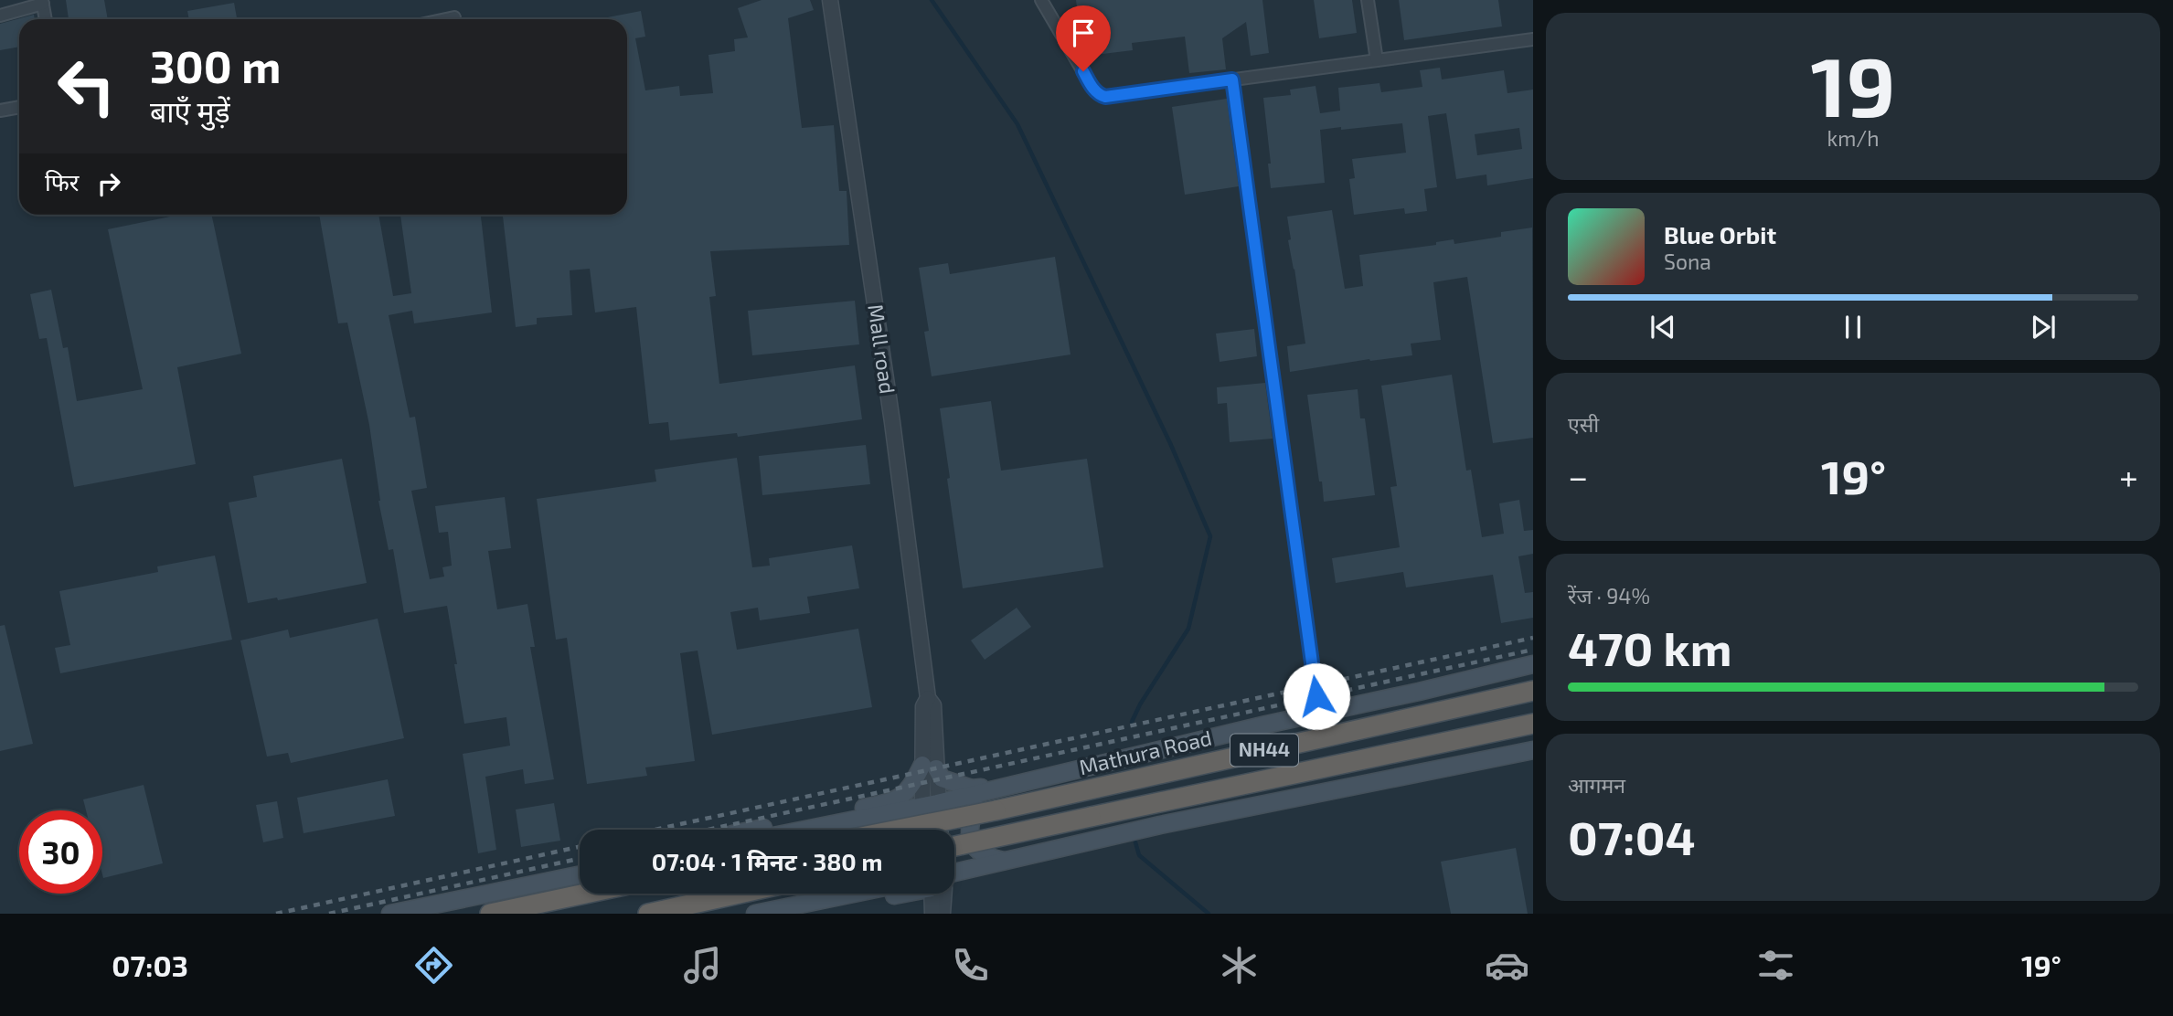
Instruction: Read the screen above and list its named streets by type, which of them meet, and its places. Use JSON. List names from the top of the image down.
{
  "streets": {
    "highway": ["NH44", "Mathura Road"],
    "street": ["Mall road"]
  },
  "page": {
    "tile": [
      ["19", "km/h"],
      "एसी",
      ["रेंज · 94%", "470 km"],
      ["आगमन", "07:04"]
    ],
    "turn": ["300 m", "बाएँ मुड़ें"],
    "then": "फिर",
    "song": ["Blue Orbit", "Sona"],
    "heat": ["−", "19°", "+"],
    "limit": "30",
    "trip": "07:04 · 1 मिनट · 380 m",
    "tabs": ["07:03", "19°"]
  }
}
